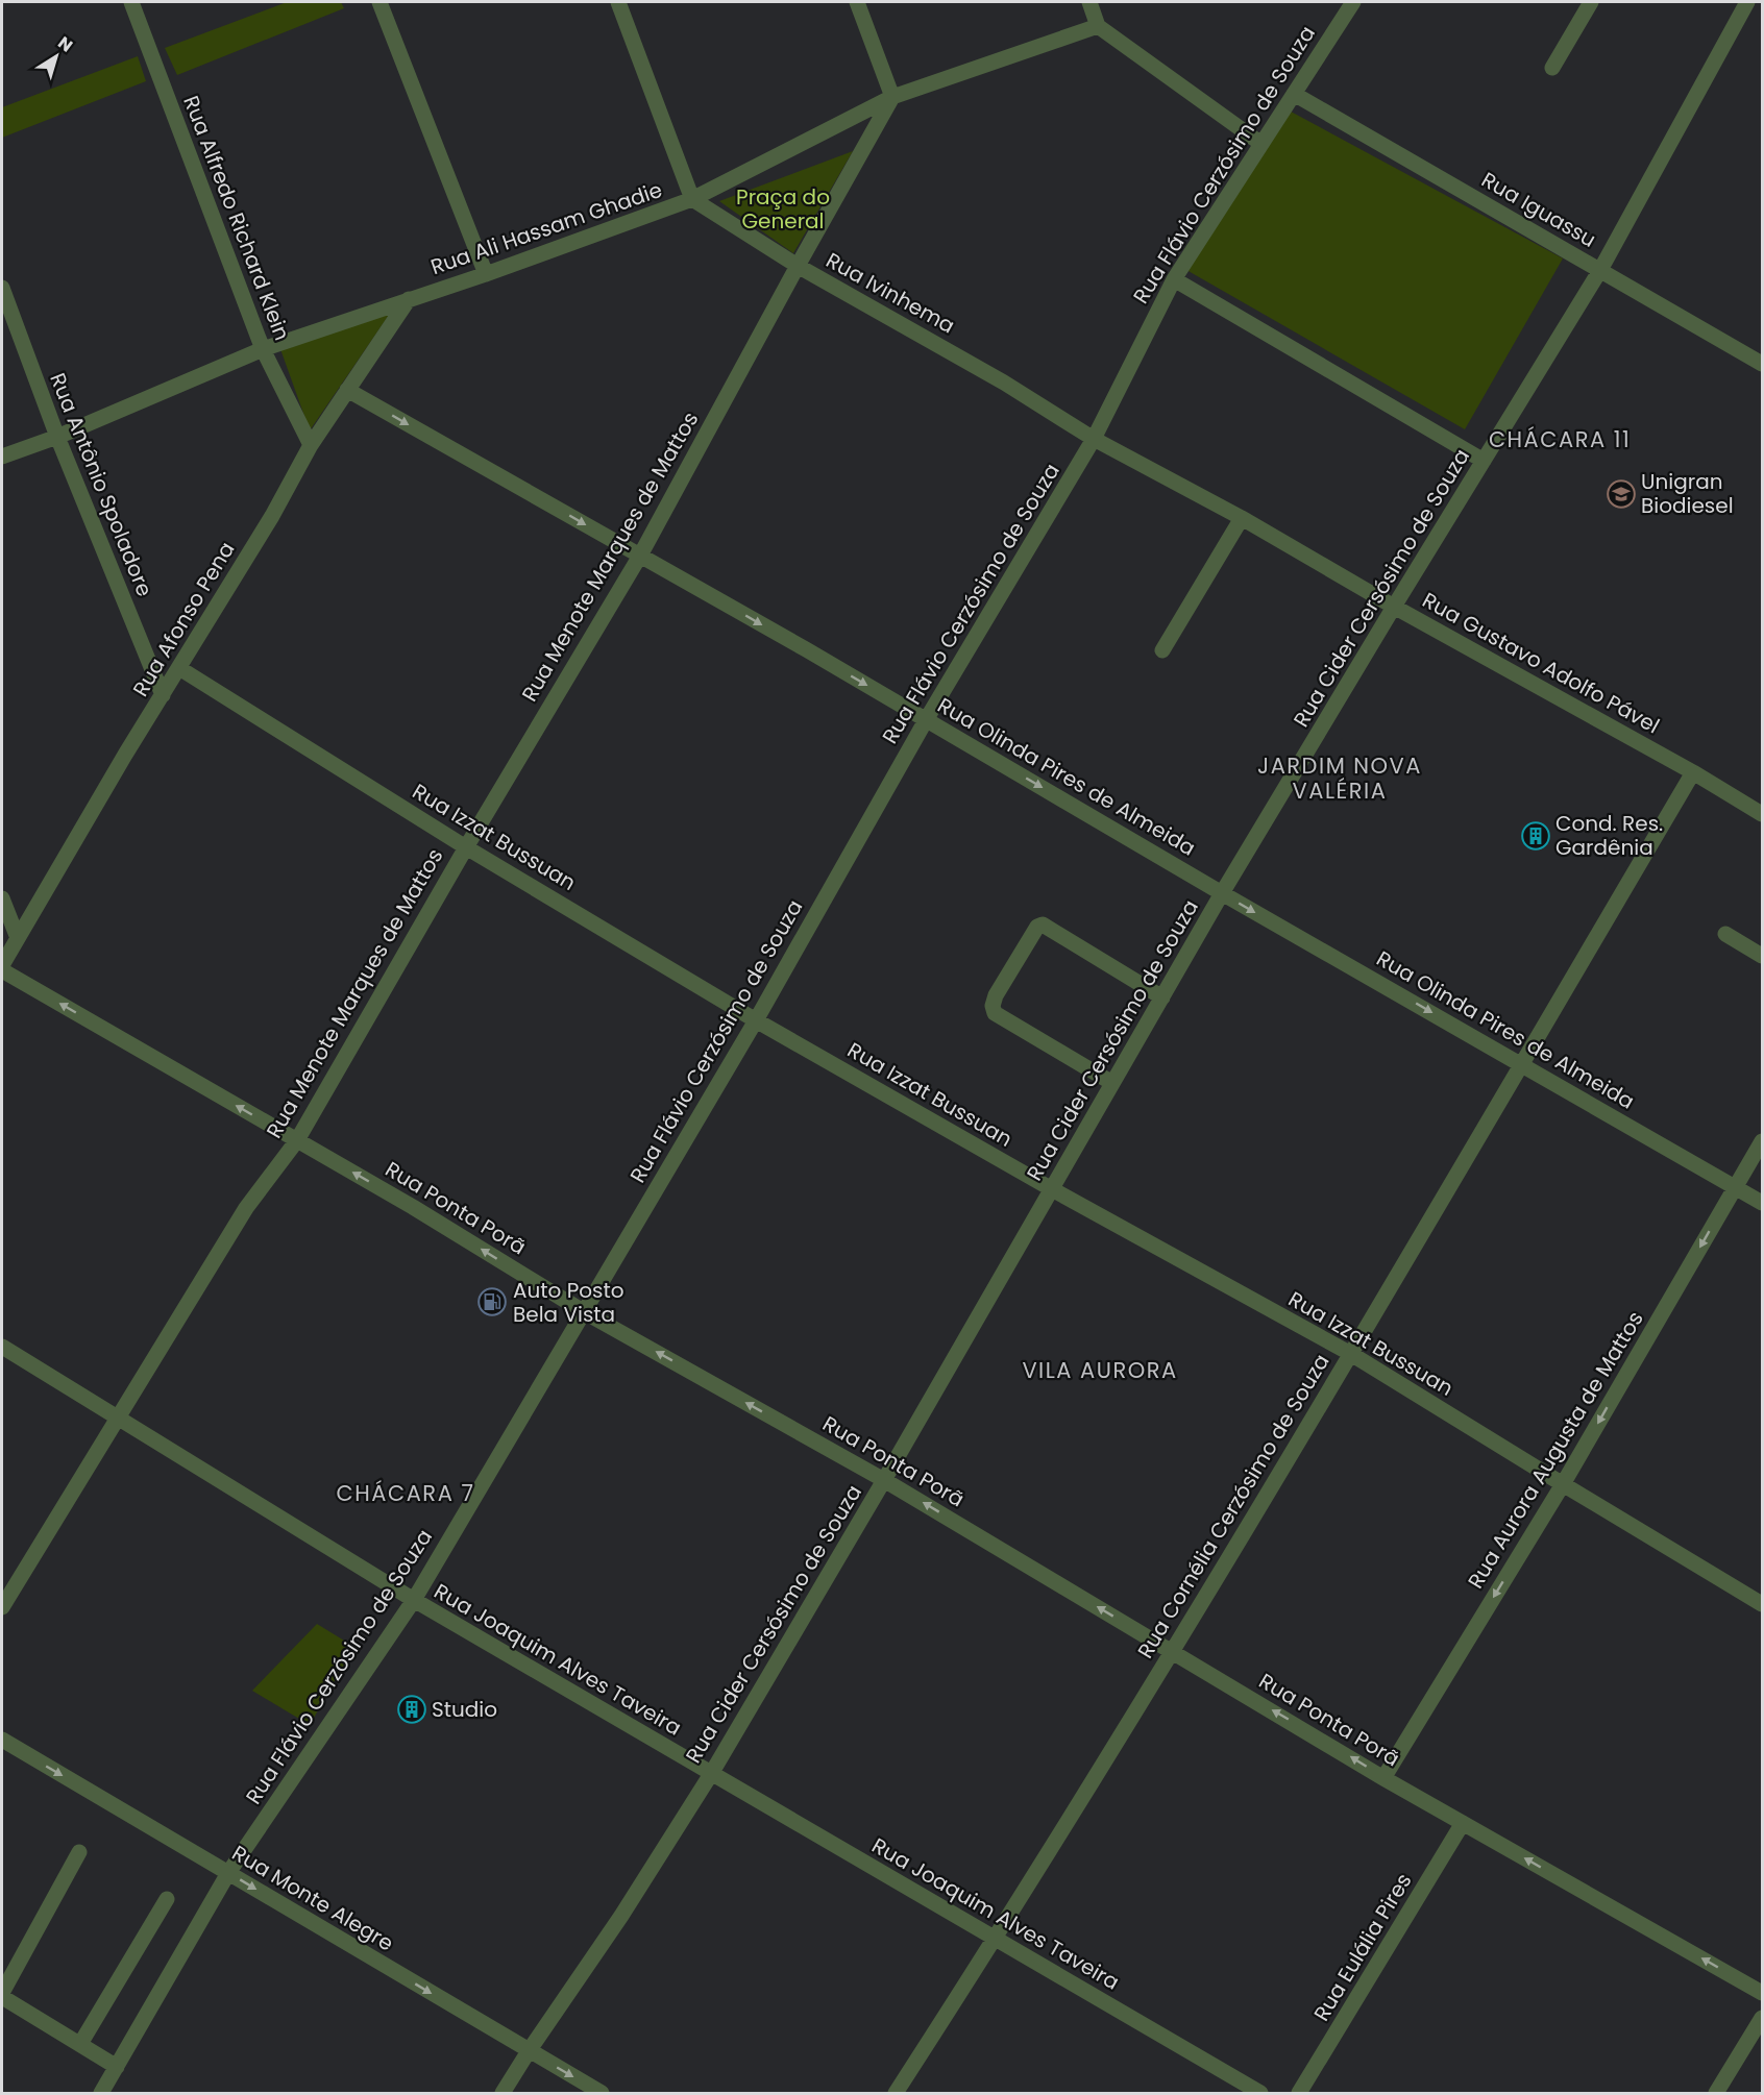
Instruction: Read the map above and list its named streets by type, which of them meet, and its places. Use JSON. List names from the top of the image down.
{
  "streets": {
    "street": [
      "Rua Flávio Cerzósimo de Souza",
      "Rua Iguassu",
      "Rua Alfredo Richard Klein",
      "Rua Ali Hassam Ghadie",
      "Rua Ivinhema",
      "Rua Antônio Spoladore",
      "Rua Menote Marques de Mattos",
      "Rua Cider Cersósimo de Souza",
      "Rua Afonso Pena",
      "Rua Gustavo Adolfo Pável",
      "Rua Olinda Pires de Almeida",
      "Rua Izzat Bussuan",
      "Rua Ponta Porã",
      "Rua Aurora Augusta de Mattos",
      "Rua Cornélia Cerzósimo de Souza",
      "Rua Joaquim Alves Taveira",
      "Rua Monte Alegre",
      "Rua Eulália Pires"
    ]
  },
  "crossings": [
    ["Rua Flávio Cerzósimo de Souza", "Rua Iguassu"],
    ["Rua Flávio Cerzósimo de Souza", "Rua Gustavo Adolfo Pável"],
    ["Rua Flávio Cerzósimo de Souza", "Rua Olinda Pires de Almeida"],
    ["Rua Flávio Cerzósimo de Souza", "Rua Izzat Bussuan"],
    ["Rua Flávio Cerzósimo de Souza", "Rua Ponta Porã"],
    ["Rua Flávio Cerzósimo de Souza", "Rua Joaquim Alves Taveira"],
    ["Rua Flávio Cerzósimo de Souza", "Rua Monte Alegre"],
    ["Rua Iguassu", "Rua Cider Cersósimo de Souza"],
    ["Rua Alfredo Richard Klein", "Rua Ali Hassam Ghadie"],
    ["Rua Alfredo Richard Klein", "Rua Afonso Pena"],
    ["Rua Ali Hassam Ghadie", "Rua Ivinhema"],
    ["Rua Ali Hassam Ghadie", "Rua Antônio Spoladore"],
    ["Rua Ali Hassam Ghadie", "Rua Menote Marques de Mattos"],
    ["Rua Ali Hassam Ghadie", "Rua Afonso Pena"],
    ["Rua Ivinhema", "Rua Menote Marques de Mattos"],
    ["Rua Ivinhema", "Rua Gustavo Adolfo Pável"],
    ["Rua Antônio Spoladore", "Rua Afonso Pena"],
    ["Rua Menote Marques de Mattos", "Rua Olinda Pires de Almeida"],
    ["Rua Menote Marques de Mattos", "Rua Izzat Bussuan"],
    ["Rua Menote Marques de Mattos", "Rua Ponta Porã"],
    ["Rua Menote Marques de Mattos", "Rua Joaquim Alves Taveira"],
    ["Rua Cider Cersósimo de Souza", "Rua Gustavo Adolfo Pável"],
    ["Rua Cider Cersósimo de Souza", "Rua Olinda Pires de Almeida"],
    ["Rua Cider Cersósimo de Souza", "Rua Izzat Bussuan"],
    ["Rua Cider Cersósimo de Souza", "Rua Ponta Porã"],
    ["Rua Cider Cersósimo de Souza", "Rua Joaquim Alves Taveira"],
    ["Rua Cider Cersósimo de Souza", "Rua Monte Alegre"],
    ["Rua Afonso Pena", "Rua Olinda Pires de Almeida"],
    ["Rua Afonso Pena", "Rua Izzat Bussuan"],
    ["Rua Gustavo Adolfo Pável", "Rua Cornélia Cerzósimo de Souza"],
    ["Rua Olinda Pires de Almeida", "Rua Aurora Augusta de Mattos"],
    ["Rua Olinda Pires de Almeida", "Rua Cornélia Cerzósimo de Souza"],
    ["Rua Izzat Bussuan", "Rua Aurora Augusta de Mattos"],
    ["Rua Izzat Bussuan", "Rua Cornélia Cerzósimo de Souza"],
    ["Rua Ponta Porã", "Rua Aurora Augusta de Mattos"],
    ["Rua Ponta Porã", "Rua Cornélia Cerzósimo de Souza"],
    ["Rua Ponta Porã", "Rua Eulália Pires"],
    ["Rua Cornélia Cerzósimo de Souza", "Rua Joaquim Alves Taveira"]
  ],
  "one_way": [
    "Rua Olinda Pires de Almeida",
    "Rua Ponta Porã",
    "Rua Aurora Augusta de Mattos",
    "Rua Monte Alegre"
  ],
  "districts": [
    "CHÁCARA 11",
    "JARDIM NOVA VALÉRIA",
    "VILA AURORA",
    "CHÁCARA 7"
  ],
  "parks": ["Praça do General"],
  "places": {
    "school or university": ["Unigran Biodiesel"],
    "building": ["Cond. Res. Gardênia", "Studio"],
    "fuel station": ["Auto Posto Bela Vista"]
  },
  "north": "top right"
}
